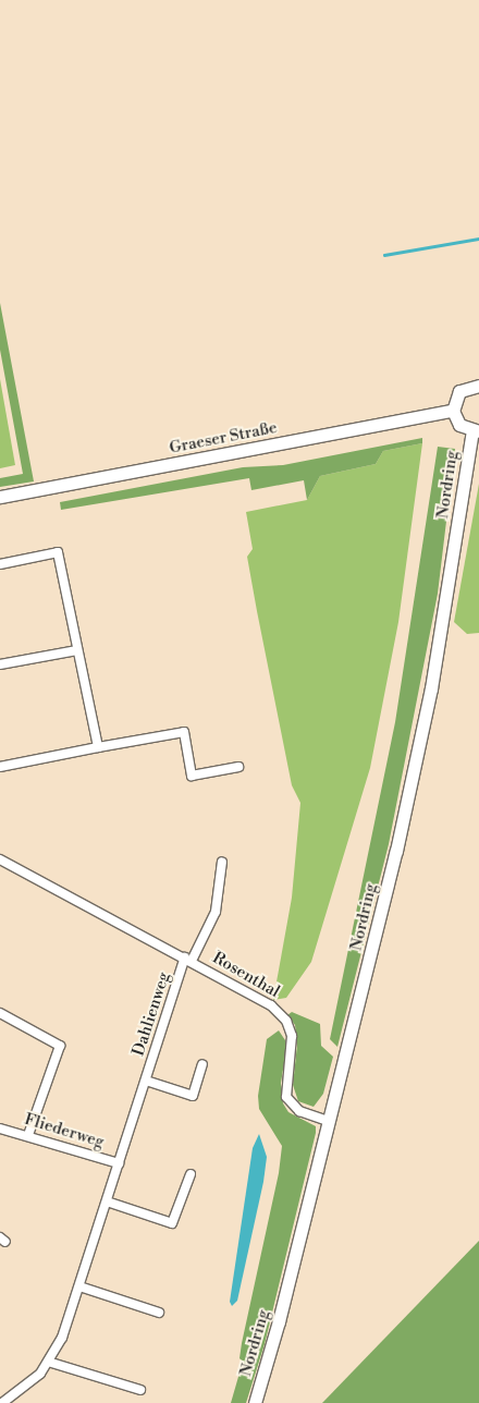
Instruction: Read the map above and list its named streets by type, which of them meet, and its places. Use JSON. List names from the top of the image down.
{
  "streets": {
    "main road": ["Graeser Straße", "Nordring"],
    "street": ["Rosenthal", "Dahlienweg", "Fliederweg"]
  },
  "crossings": [
    ["Nordring", "Rosenthal"],
    ["Rosenthal", "Dahlienweg"],
    ["Dahlienweg", "Fliederweg"]
  ]
}
